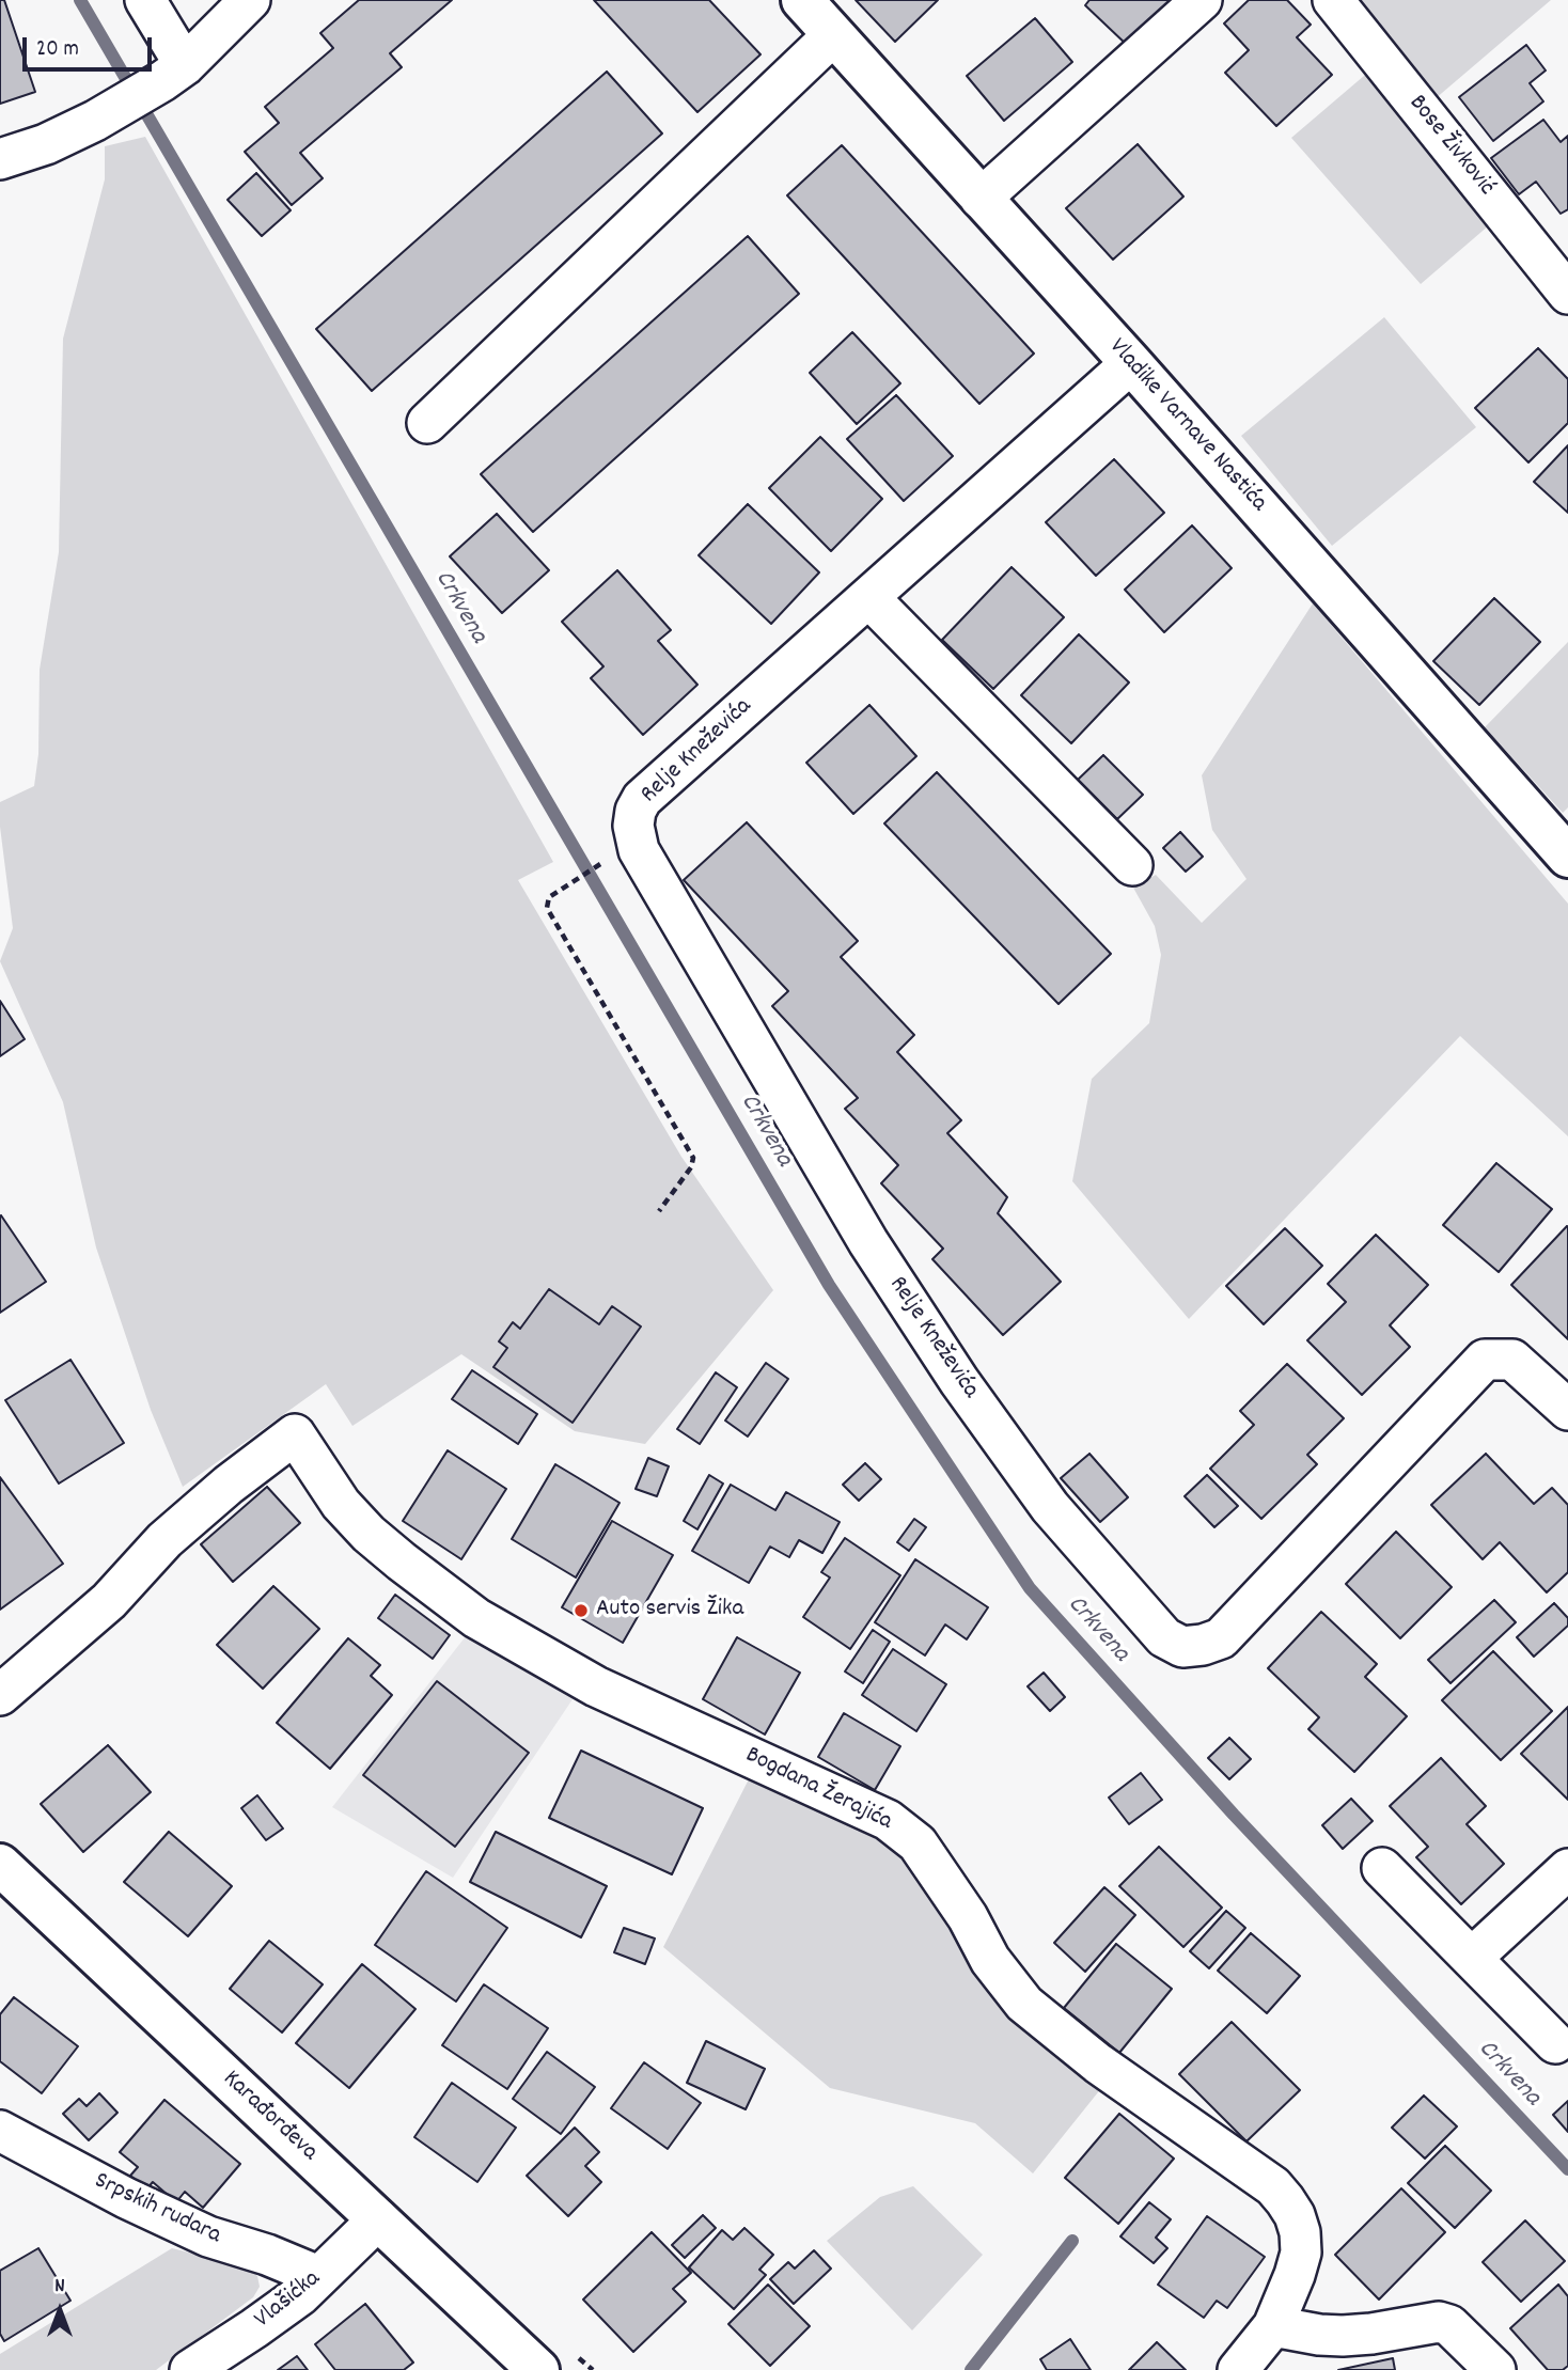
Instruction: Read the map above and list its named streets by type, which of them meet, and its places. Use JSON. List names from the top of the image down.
{
  "streets": {
    "street": [
      "Bose Živković",
      "Vladike Varnave Nastića",
      "Relje Kneževića",
      "Bogdana Žerajića",
      "Karađorđeva",
      "Srpskih rudara",
      "Vlašićka"
    ]
  },
  "crossings": [
    ["Vladike Varnave Nastića", "Relje Kneževića"],
    ["Karađorđeva", "Vlašićka"],
    ["Srpskih rudara", "Vlašićka"]
  ],
  "water": ["Crkvena"],
  "places": ["Auto servis Žika"],
  "scale_bar": "20 m",
  "north": "top"
}
